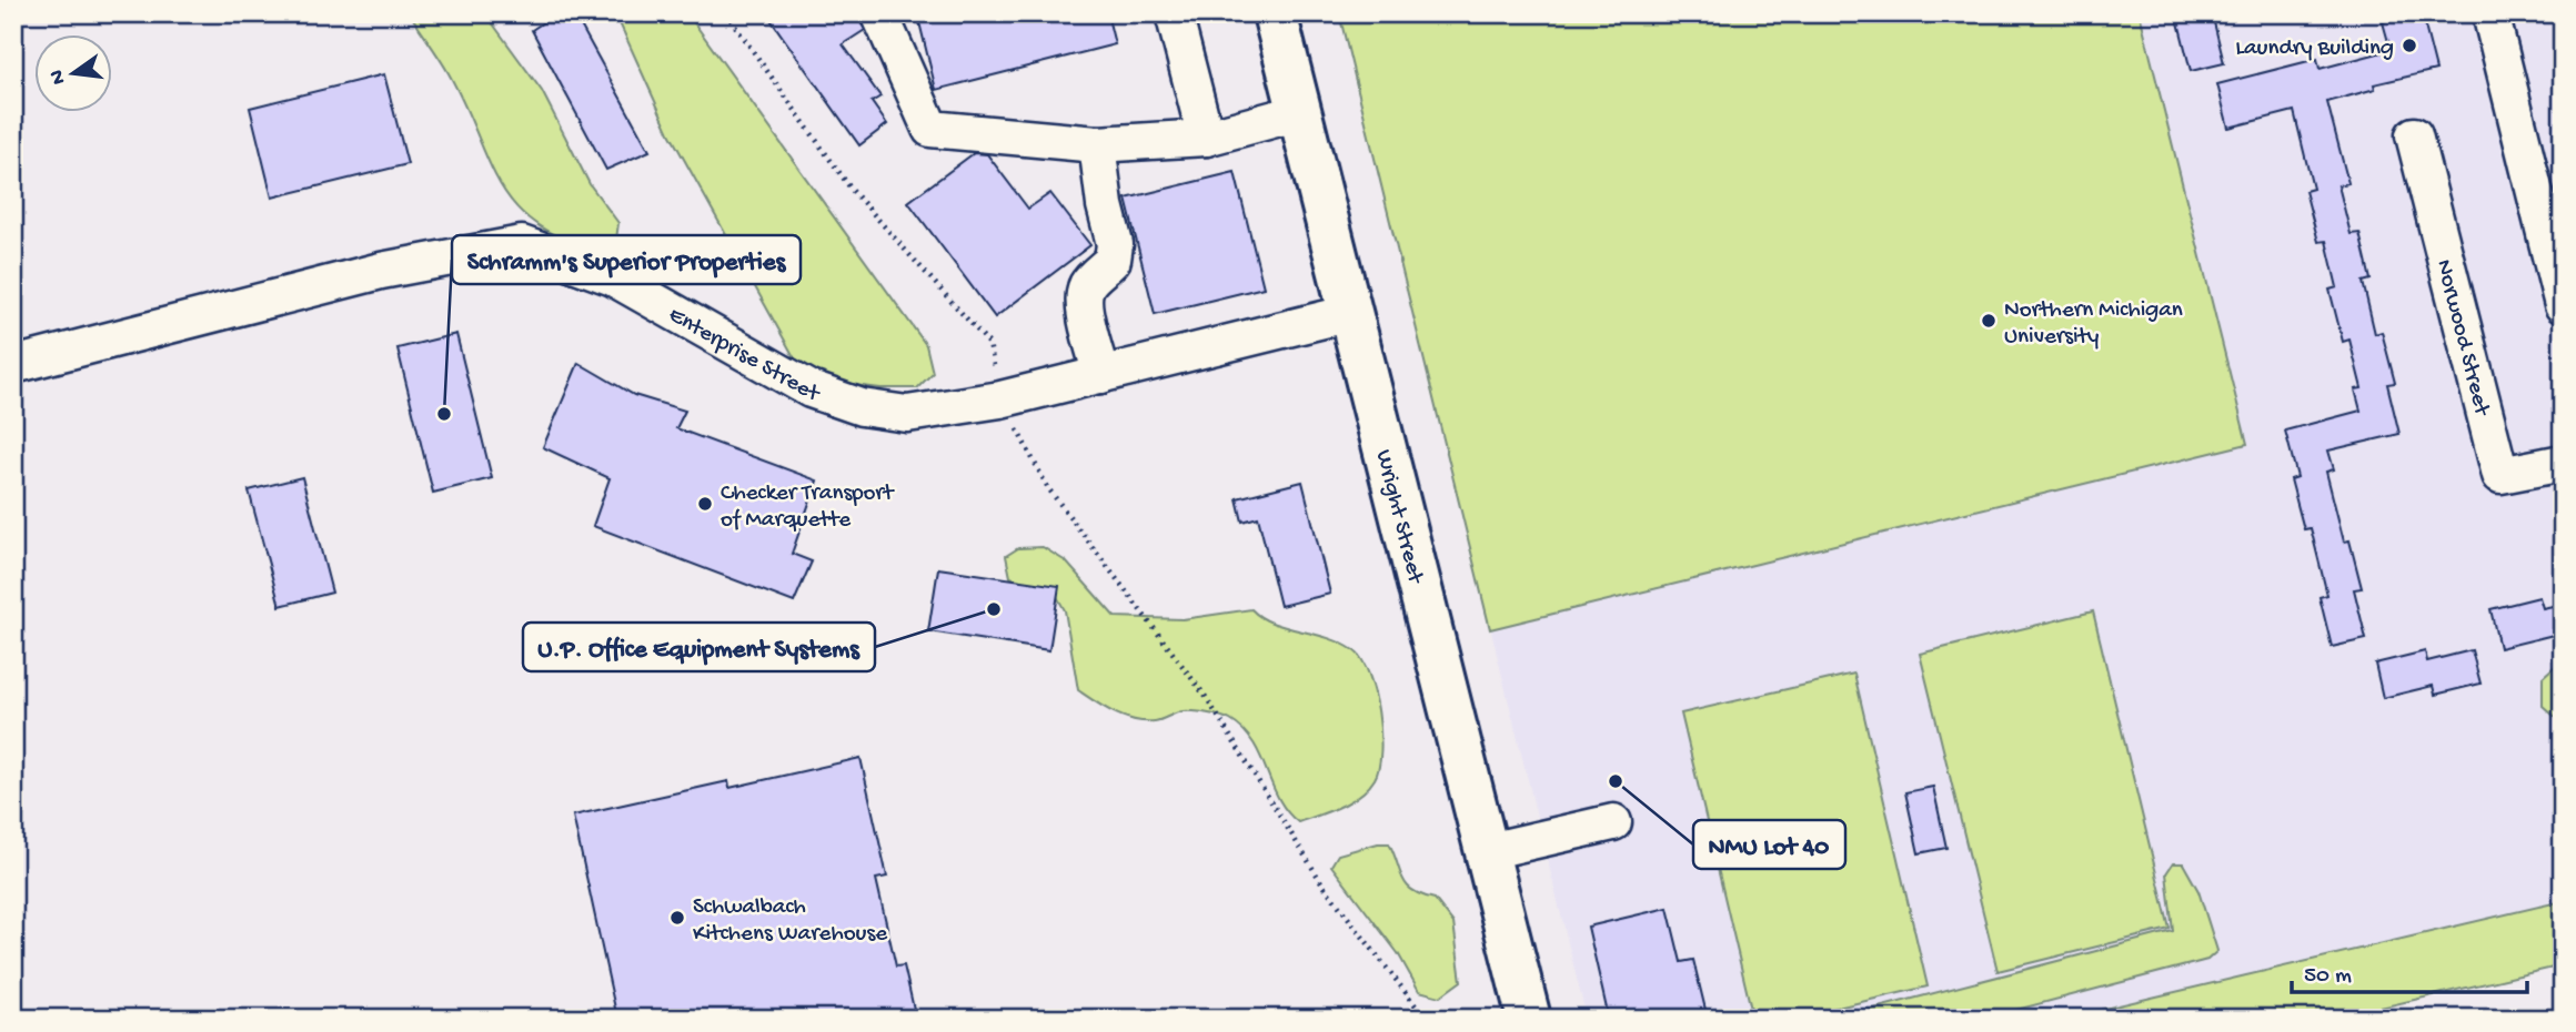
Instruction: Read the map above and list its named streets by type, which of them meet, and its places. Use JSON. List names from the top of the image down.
{
  "streets": {
    "main road": ["Wright Street"],
    "street": ["Norwood Street", "Enterprise Street"]
  },
  "crossings": [
    ["Enterprise Street", "Wright Street"]
  ],
  "places": [
    "Laundry Building",
    "Northern Michigan University",
    "Schramm's Superior Properties",
    "Checker Transport of Marquette",
    "U.P. Office Equipment Systems",
    "NMU Lot 40",
    "Schwalbach Kitchens Warehouse"
  ],
  "scale_bar": "50 m",
  "north": "left"
}
